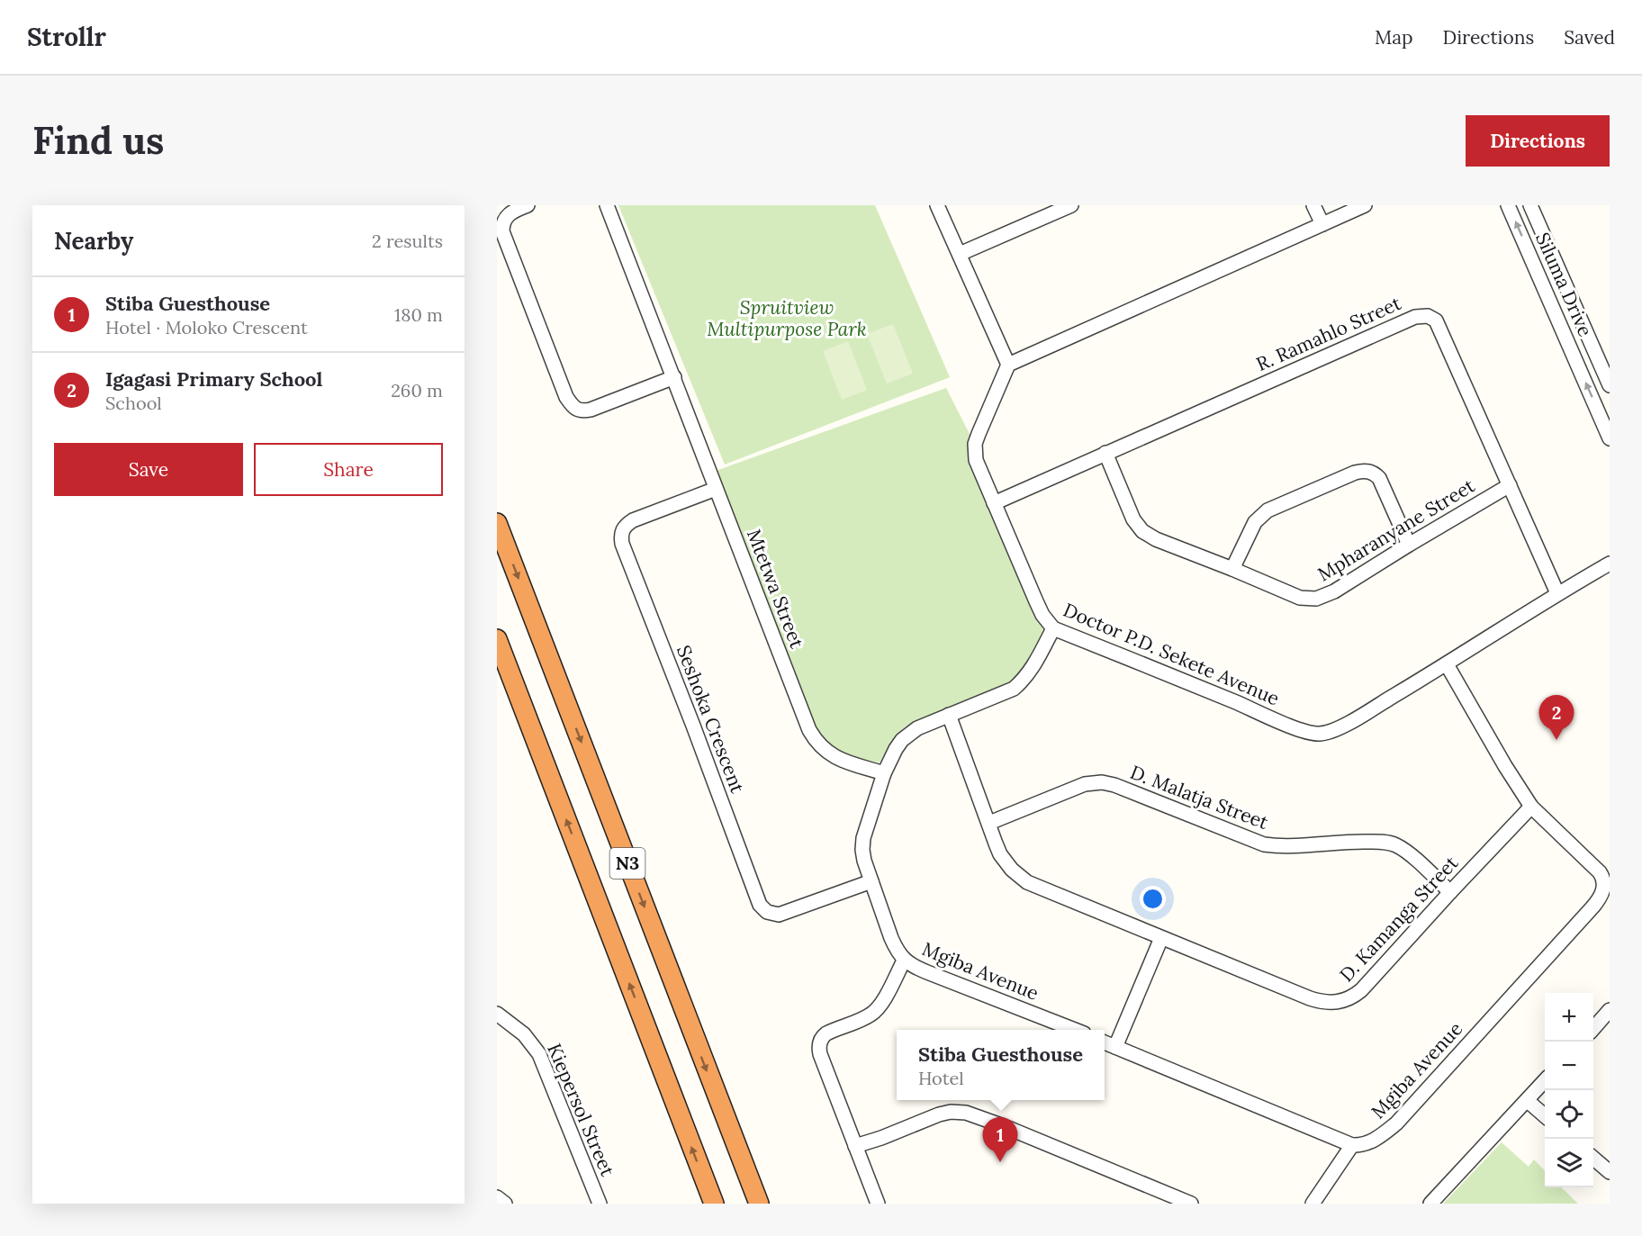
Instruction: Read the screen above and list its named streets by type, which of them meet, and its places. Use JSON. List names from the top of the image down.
{
  "streets": {
    "highway": ["N3"],
    "street": [
      "Siluma Drive",
      "R. Ramahlo Street",
      "Mpharanyane Street",
      "Mtetwa Street",
      "Doctor P.D. Sekete Avenue",
      "Seshoka Crescent",
      "D. Malatja Street",
      "D. Kamanga Street",
      "Mgiba Avenue",
      "Kiepersol Street"
    ]
  },
  "crossings": [
    ["R. Ramahlo Street", "Mpharanyane Street"],
    ["R. Ramahlo Street", "Doctor P.D. Sekete Avenue"],
    ["Mtetwa Street", "Seshoka Crescent"],
    ["Mtetwa Street", "Mgiba Avenue"],
    ["Doctor P.D. Sekete Avenue", "Mgiba Avenue"],
    ["Seshoka Crescent", "Mgiba Avenue"],
    ["D. Malatja Street", "D. Kamanga Street"],
    ["D. Kamanga Street", "Mgiba Avenue"]
  ],
  "parks": ["Spruitview Multipurpose Park"],
  "page": {
    "header": "Strollr",
    "nav": ["Map", "Directions", "Saved"],
    "buttons": [
      "Directions",
      ["Save", "Share"]
    ],
    "title": "Find us",
    "heading": ["Nearby", "2 results"],
    "list": [
      {
        "mark": "1",
        "name": "Stiba Guesthouse",
        "note": "Hotel · Moloko Crescent",
        "value": "180 m"
      },
      {
        "mark": "2",
        "name": "Igagasi Primary School",
        "note": "School",
        "value": "260 m"
      }
    ],
    "pins": ["2", "1"],
    "map_buttons": ["+", "−"],
    "popup": ["Stiba Guesthouse", "Hotel"]
  }
}
